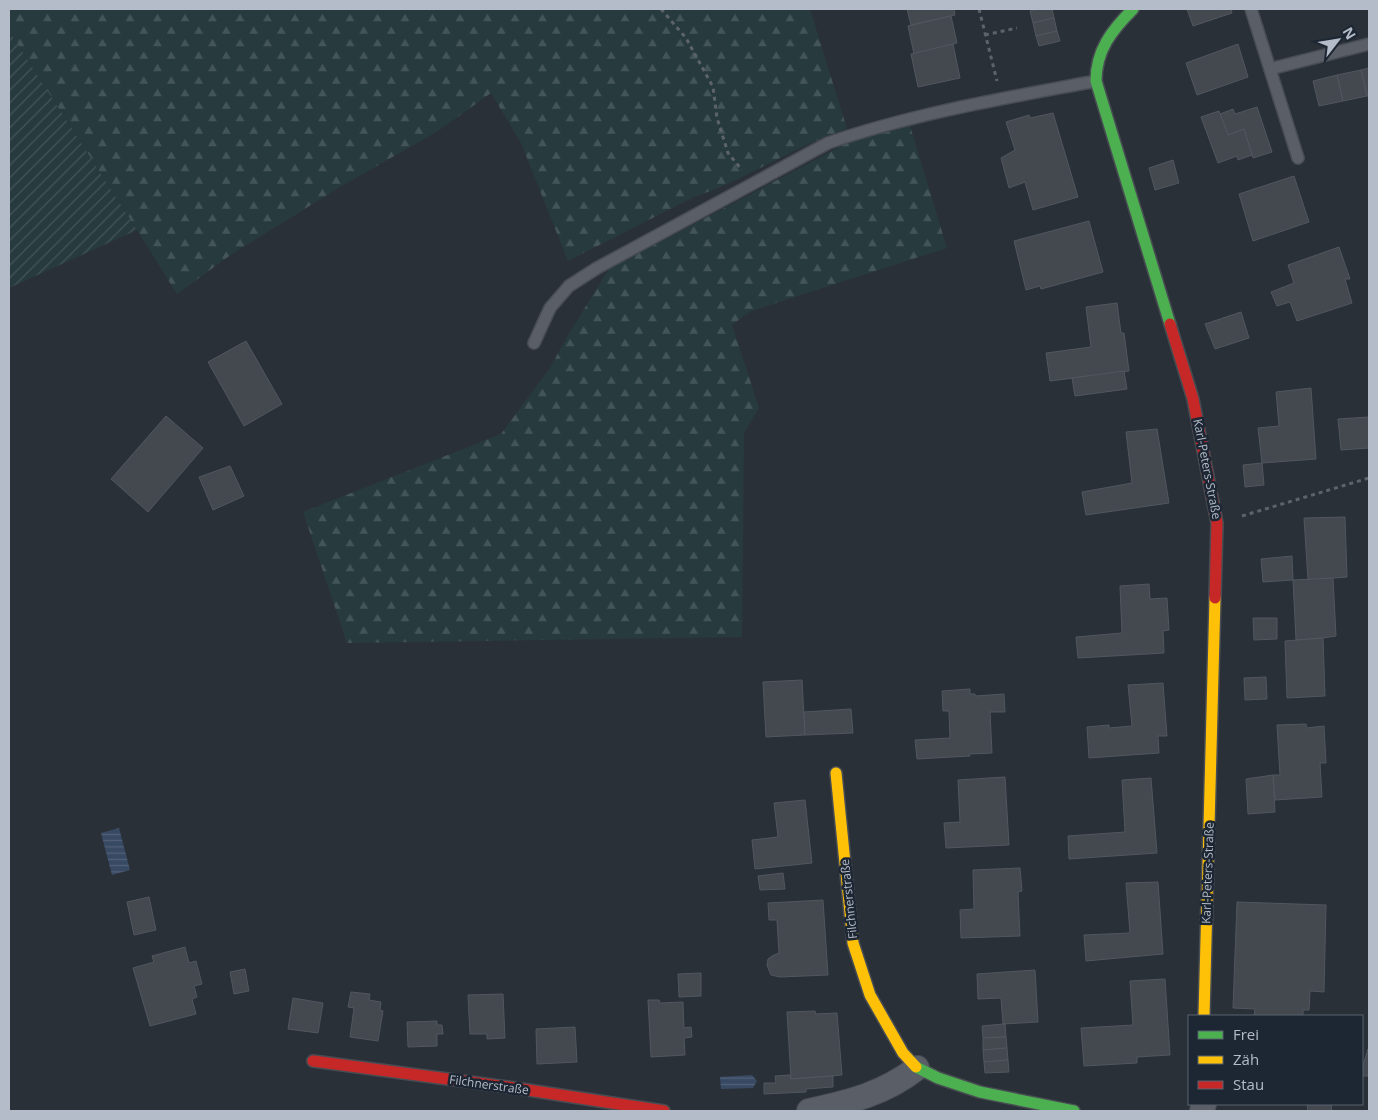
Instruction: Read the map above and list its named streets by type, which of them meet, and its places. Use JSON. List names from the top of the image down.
{
  "streets": {
    "street": ["Karl-Peters-Straße", "Filchnerstraße"]
  },
  "legend": ["Frei", "Zäh", "Stau"],
  "north": "top right"
}
